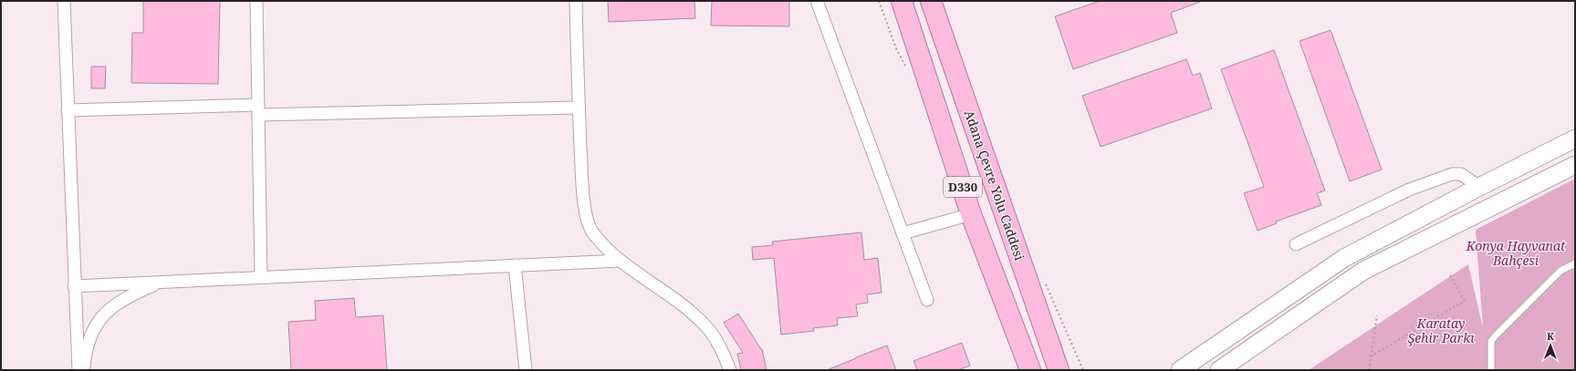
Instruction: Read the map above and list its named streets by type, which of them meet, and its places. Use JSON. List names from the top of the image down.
{
  "streets": {
    "highway": ["Adana Çevre Yolu Caddesi", "D330"]
  },
  "parks": ["Konya Hayvanat Bahçesi", "Karatay Şehir Parkı"],
  "north": "top"
}
